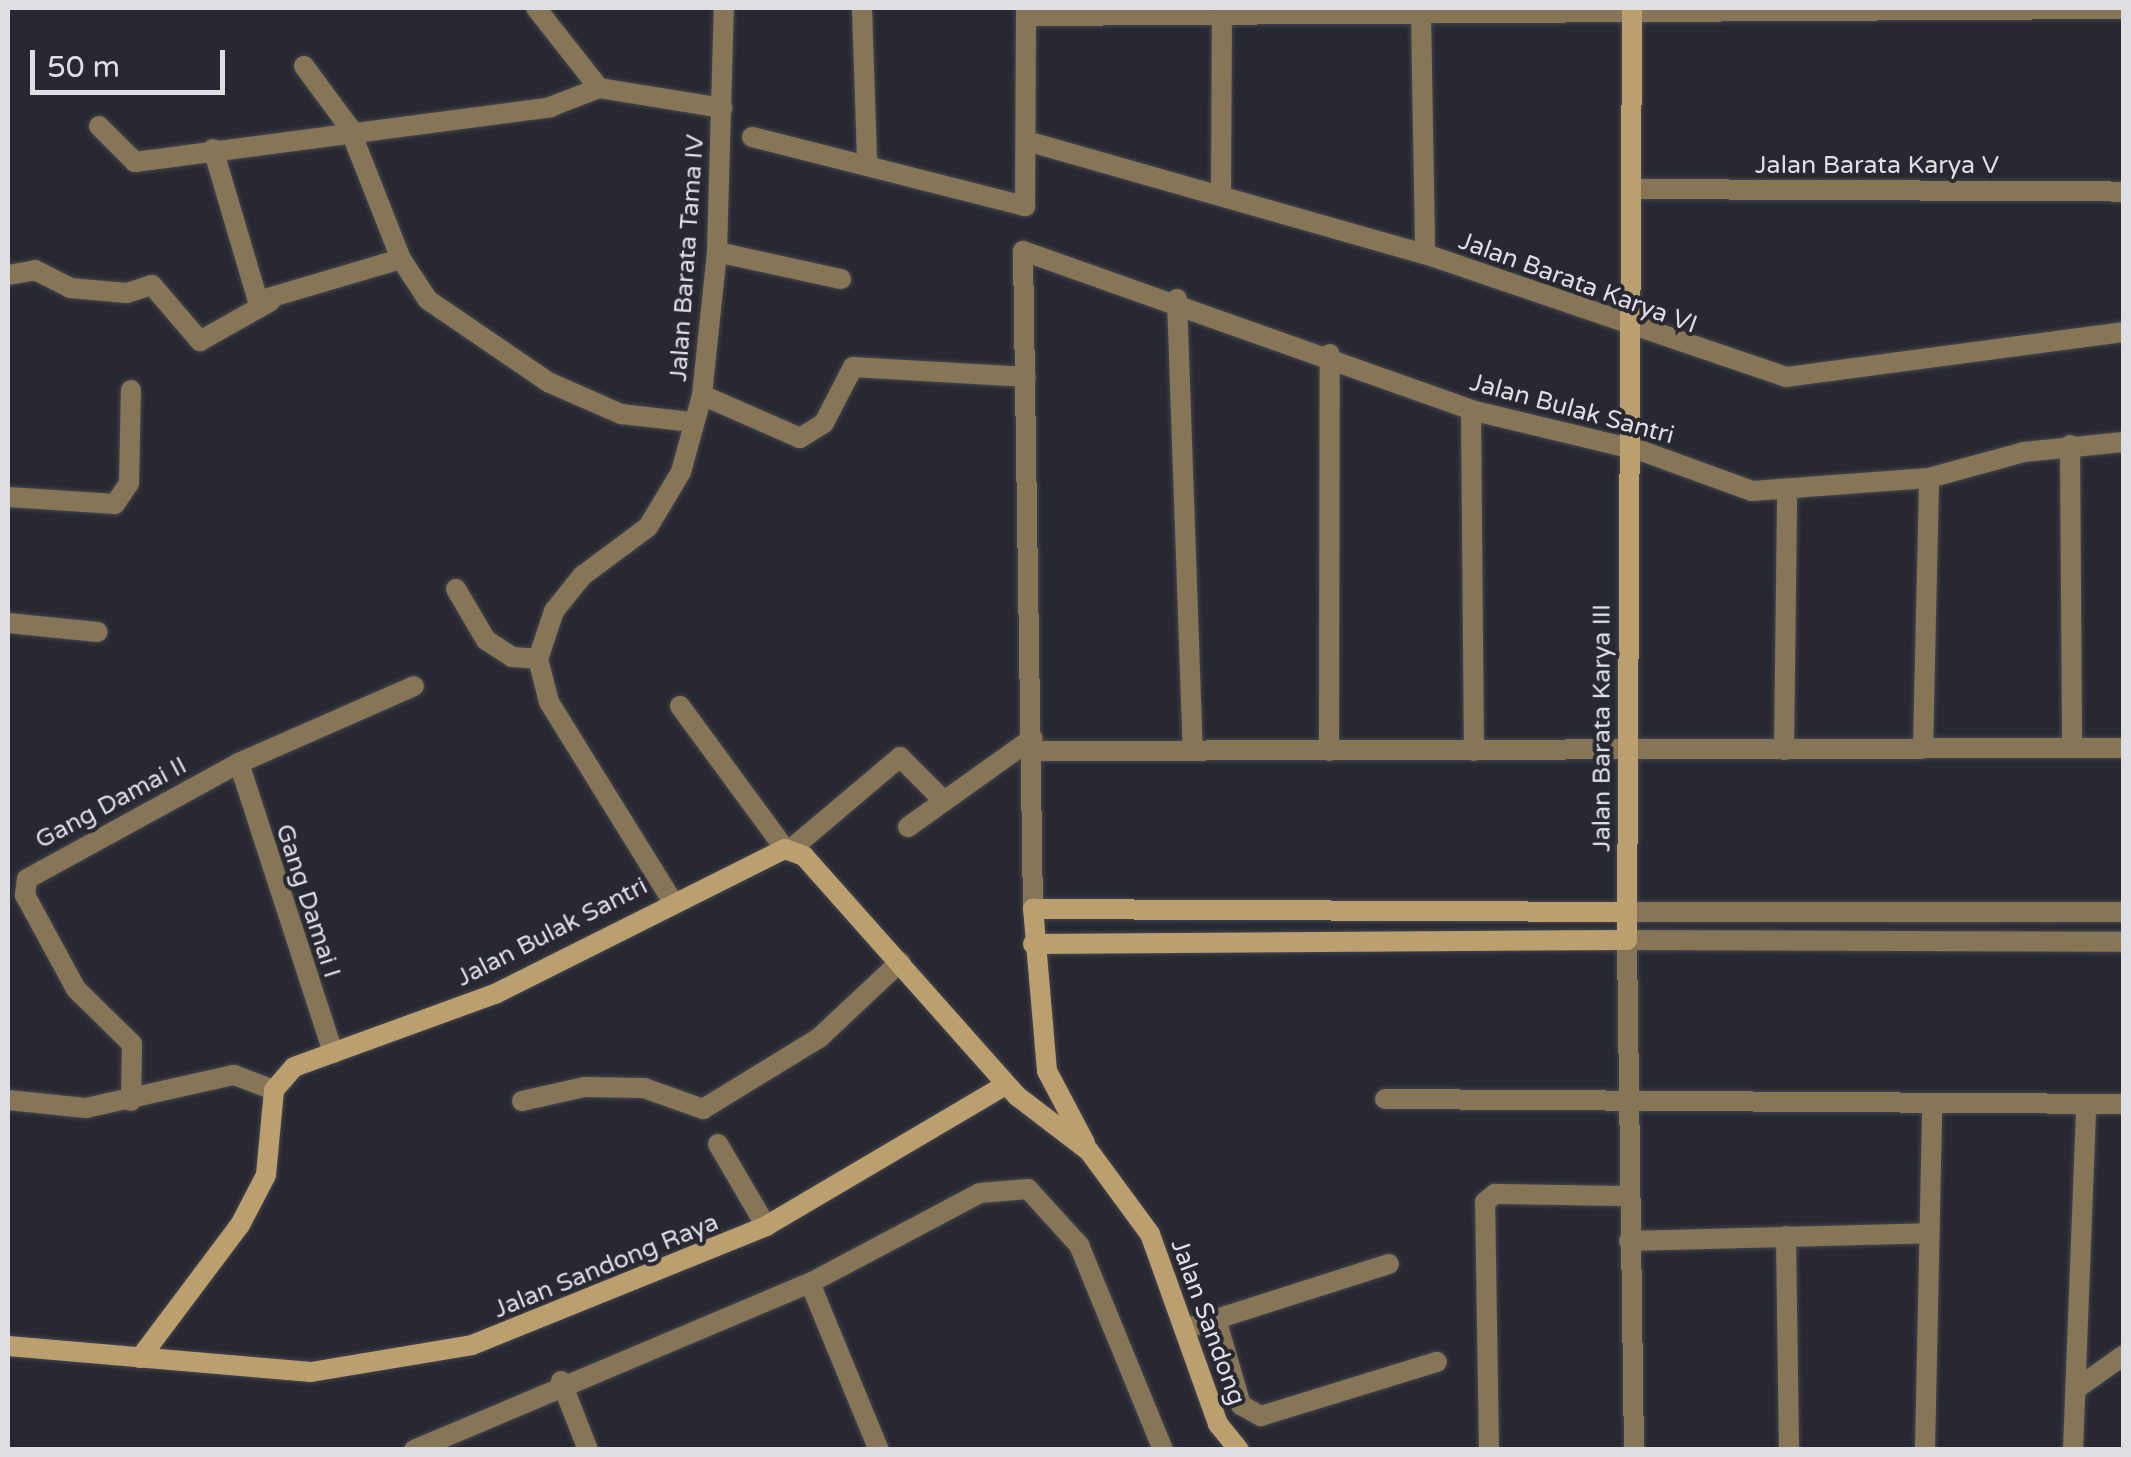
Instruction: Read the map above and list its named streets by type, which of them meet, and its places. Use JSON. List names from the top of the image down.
{
  "streets": {
    "street": [
      "Jalan Barata Karya V",
      "Jalan Barata Tama IV",
      "Jalan Barata Karya VI",
      "Jalan Bulak Santri",
      "Jalan Barata Karya III",
      "Gang Damai II",
      "Gang Damai I",
      "Jalan Sandong Raya",
      "Jalan Sandong"
    ]
  },
  "crossings": [
    ["Jalan Barata Karya V", "Jalan Barata Karya III"],
    ["Jalan Barata Karya VI", "Jalan Barata Karya III"],
    ["Jalan Bulak Santri", "Jalan Barata Karya III"],
    ["Jalan Bulak Santri", "Gang Damai I"],
    ["Gang Damai II", "Gang Damai I"],
    ["Jalan Sandong Raya", "Jalan Sandong"]
  ],
  "scale_bar": "50 m"
}
